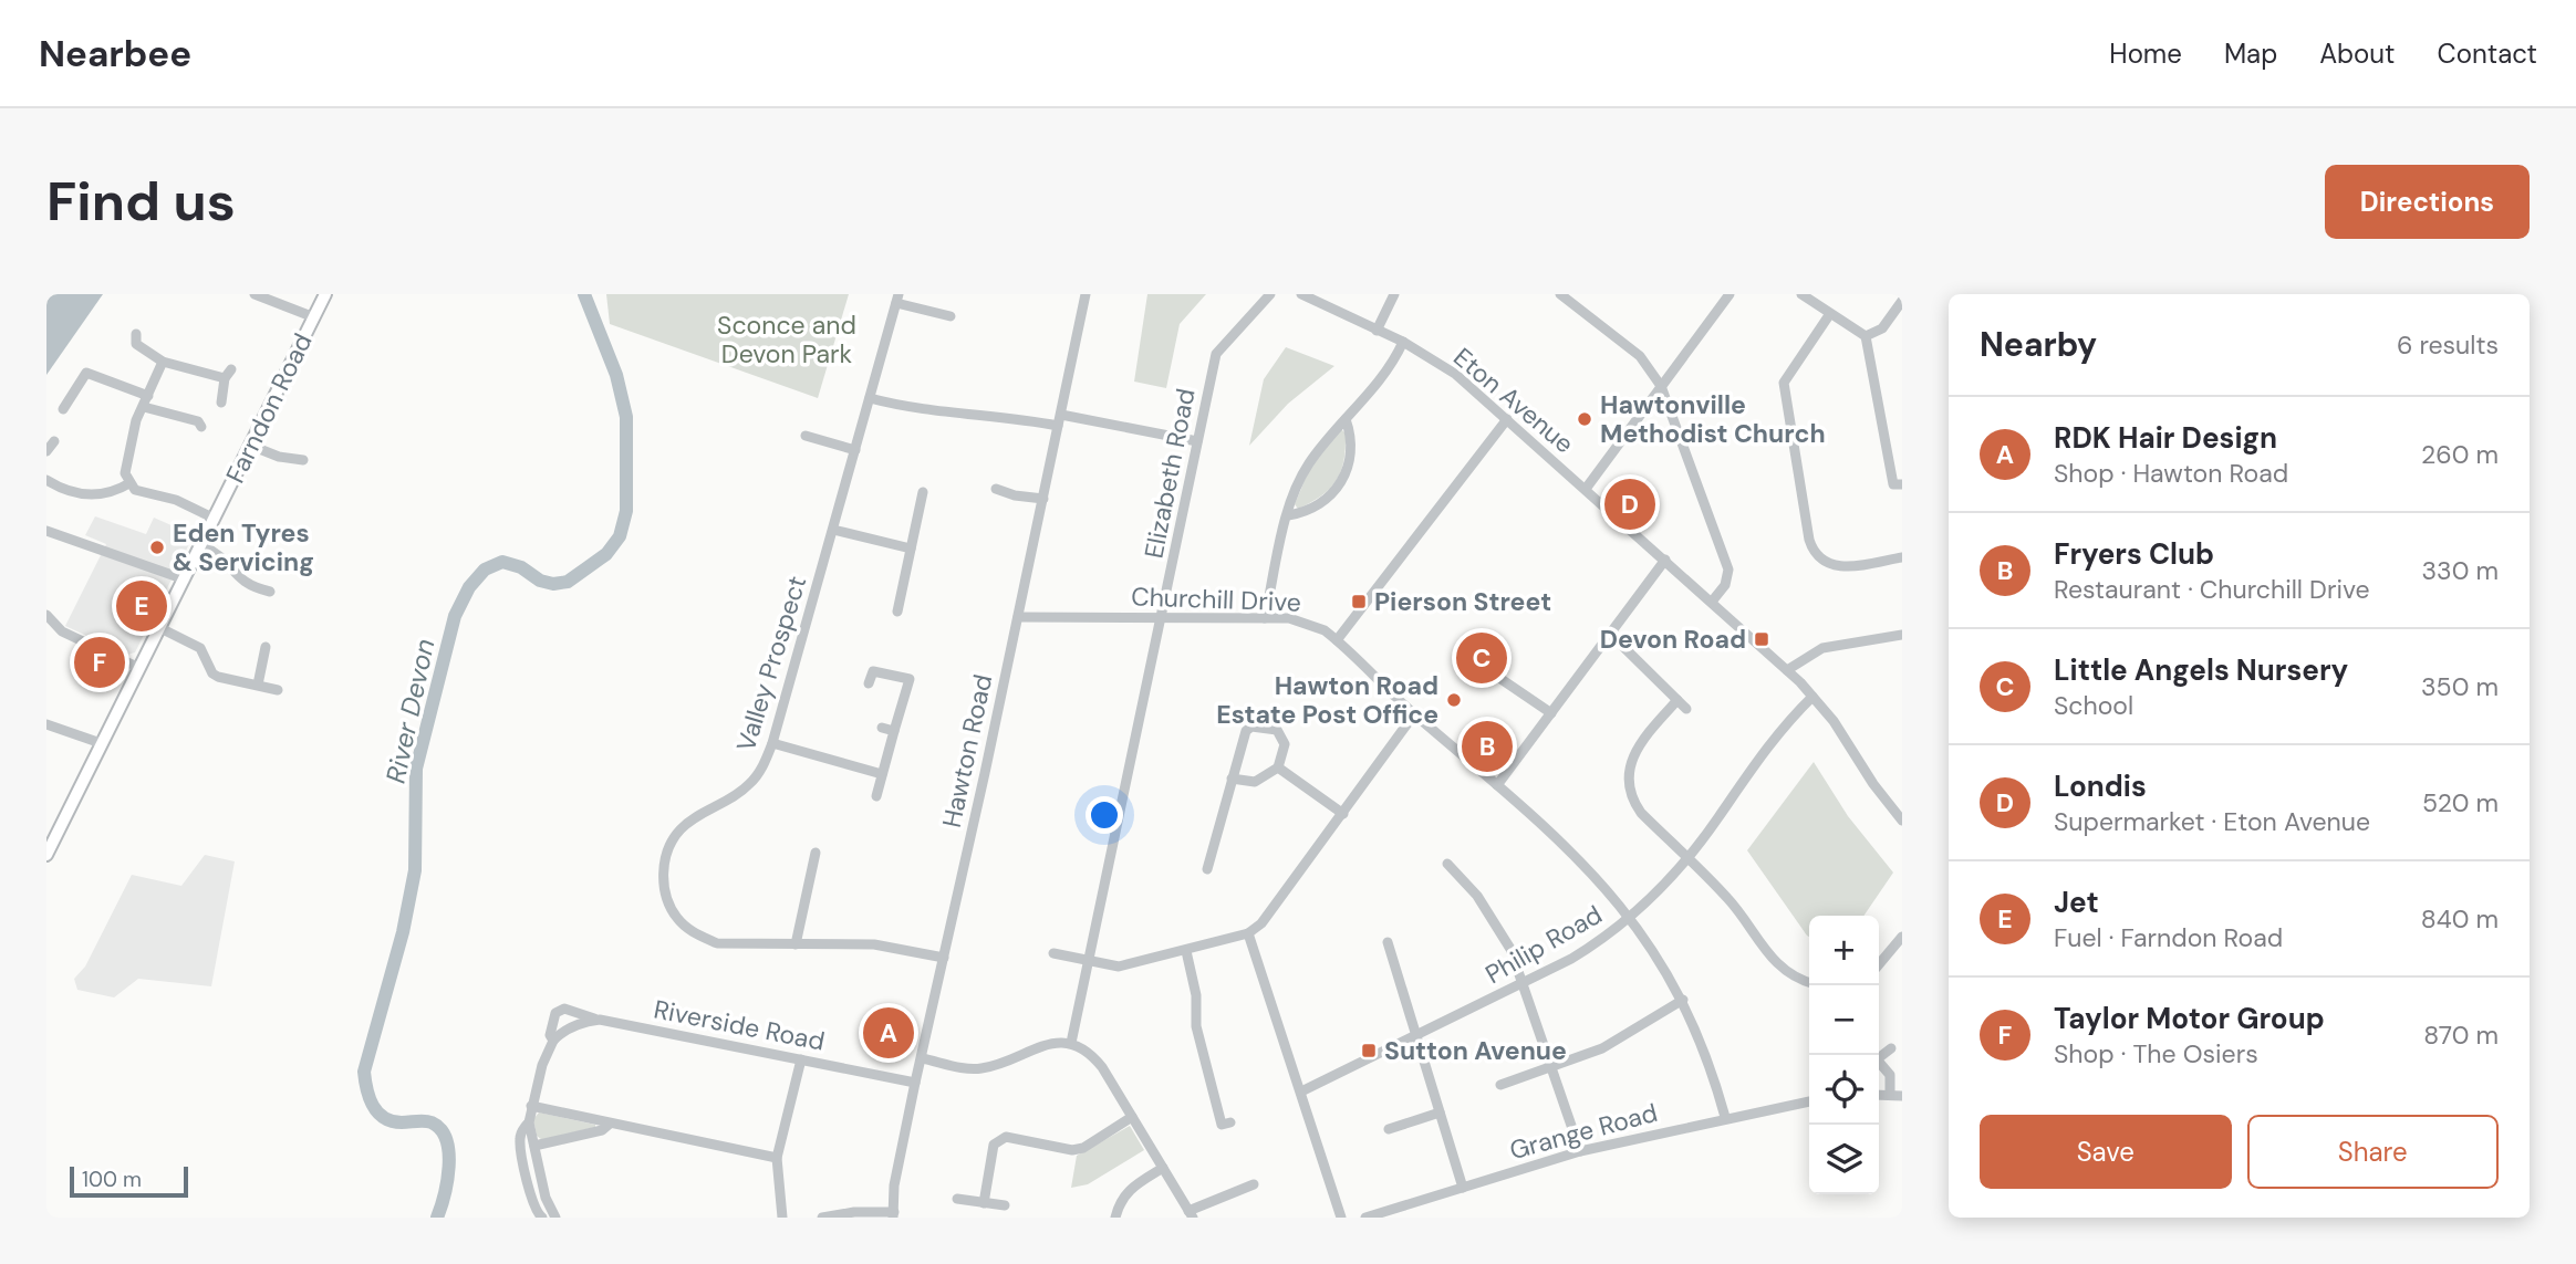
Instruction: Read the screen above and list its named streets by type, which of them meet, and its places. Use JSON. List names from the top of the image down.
{
  "streets": {
    "main road": ["Farndon Road"],
    "street": [
      "Eton Avenue",
      "Elizabeth Road",
      "Churchill Drive",
      "Valley Prospect",
      "Hawton Road",
      "Philip Road",
      "Riverside Road",
      "Grange Road"
    ]
  },
  "crossings": [
    ["Eton Avenue", "Philip Road"],
    ["Elizabeth Road", "Churchill Drive"],
    ["Churchill Drive", "Hawton Road"],
    ["Churchill Drive", "Philip Road"],
    ["Churchill Drive", "Grange Road"],
    ["Valley Prospect", "Hawton Road"],
    ["Hawton Road", "Riverside Road"]
  ],
  "water": ["River Devon"],
  "parks": ["Sconce and Devon Park"],
  "places": {
    "other": ["Hawtonville Methodist Church", "Eden Tyres & Servicing", "Hawton Road Estate Post Office"],
    "transit": ["Pierson Street", "Devon Road", "Sutton Avenue"]
  },
  "scale_bar": "100 m",
  "page": {
    "header": "Nearbee",
    "nav": [
      "Home",
      "Map",
      "About",
      "Contact"
    ],
    "buttons": [
      "Directions",
      ["Save", "Share"]
    ],
    "title": "Find us",
    "heading": ["Nearby", "6 results"],
    "list": [
      {
        "mark": "A",
        "name": "RDK Hair Design",
        "note": "Shop · Hawton Road",
        "value": "260 m"
      },
      {
        "mark": "B",
        "name": "Fryers Club",
        "note": "Restaurant · Churchill Drive",
        "value": "330 m"
      },
      {
        "mark": "C",
        "name": "Little Angels Nursery",
        "note": "School",
        "value": "350 m"
      },
      {
        "mark": "D",
        "name": "Londis",
        "note": "Supermarket · Eton Avenue",
        "value": "520 m"
      },
      {
        "mark": "E",
        "name": "Jet",
        "note": "Fuel · Farndon Road",
        "value": "840 m"
      },
      {
        "mark": "F",
        "name": "Taylor Motor Group",
        "note": "Shop · The Osiers",
        "value": "870 m"
      }
    ],
    "pins": [
      "D",
      "E",
      "C",
      "F",
      "B",
      "A"
    ],
    "map_buttons": ["+", "−"],
    "scale": "100 m"
  }
}
